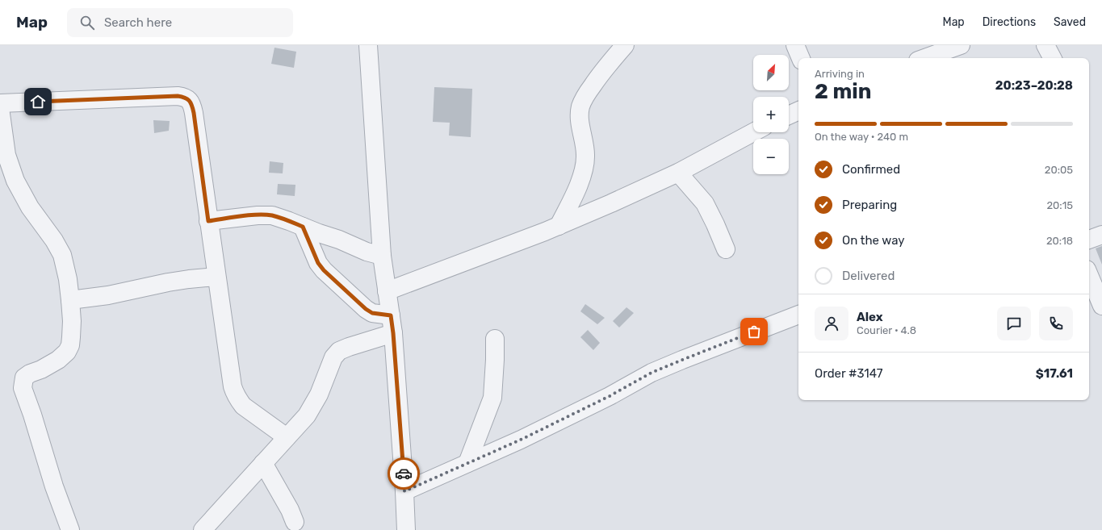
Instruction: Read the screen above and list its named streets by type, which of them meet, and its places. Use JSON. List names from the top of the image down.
{
  "north": "top right",
  "page": {
    "header": "Map",
    "search": "Search here",
    "nav": ["Map", "Directions", "Saved"],
    "map_buttons": ["+", "−"],
    "heading": ["2 min", "Arriving in", "20:23–20:28"],
    "panel": [
      "Alex",
      "Courier · 4.8",
      "Order #3147",
      "$17.61"
    ],
    "bar": "On the way · 240 m",
    "list": [
      ["Confirmed", "20:05"],
      ["Preparing", "20:15"],
      ["On the way", "20:18"],
      "Delivered"
    ]
  }
}
